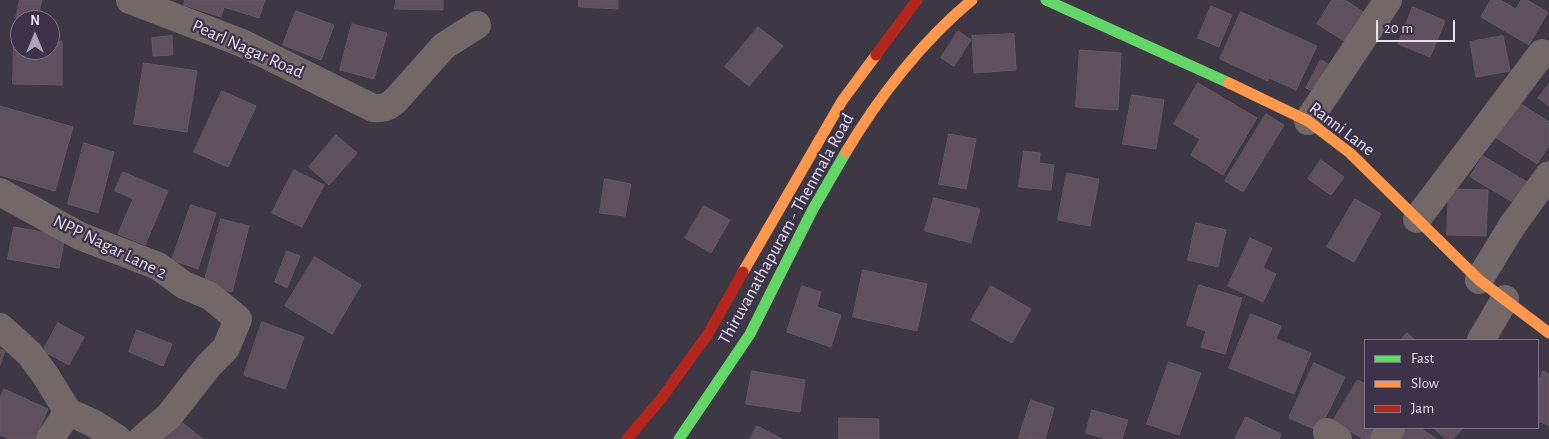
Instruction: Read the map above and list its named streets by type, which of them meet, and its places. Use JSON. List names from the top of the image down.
{
  "streets": {
    "main road": ["Ranni Lane", "Thiruvanathapuram - Thenmala Road"],
    "street": ["Pearl Nagar Road", "NPP Nagar Lane 2"]
  },
  "legend": ["Fast", "Slow", "Jam"],
  "scale_bar": "20 m",
  "north": "top"
}
